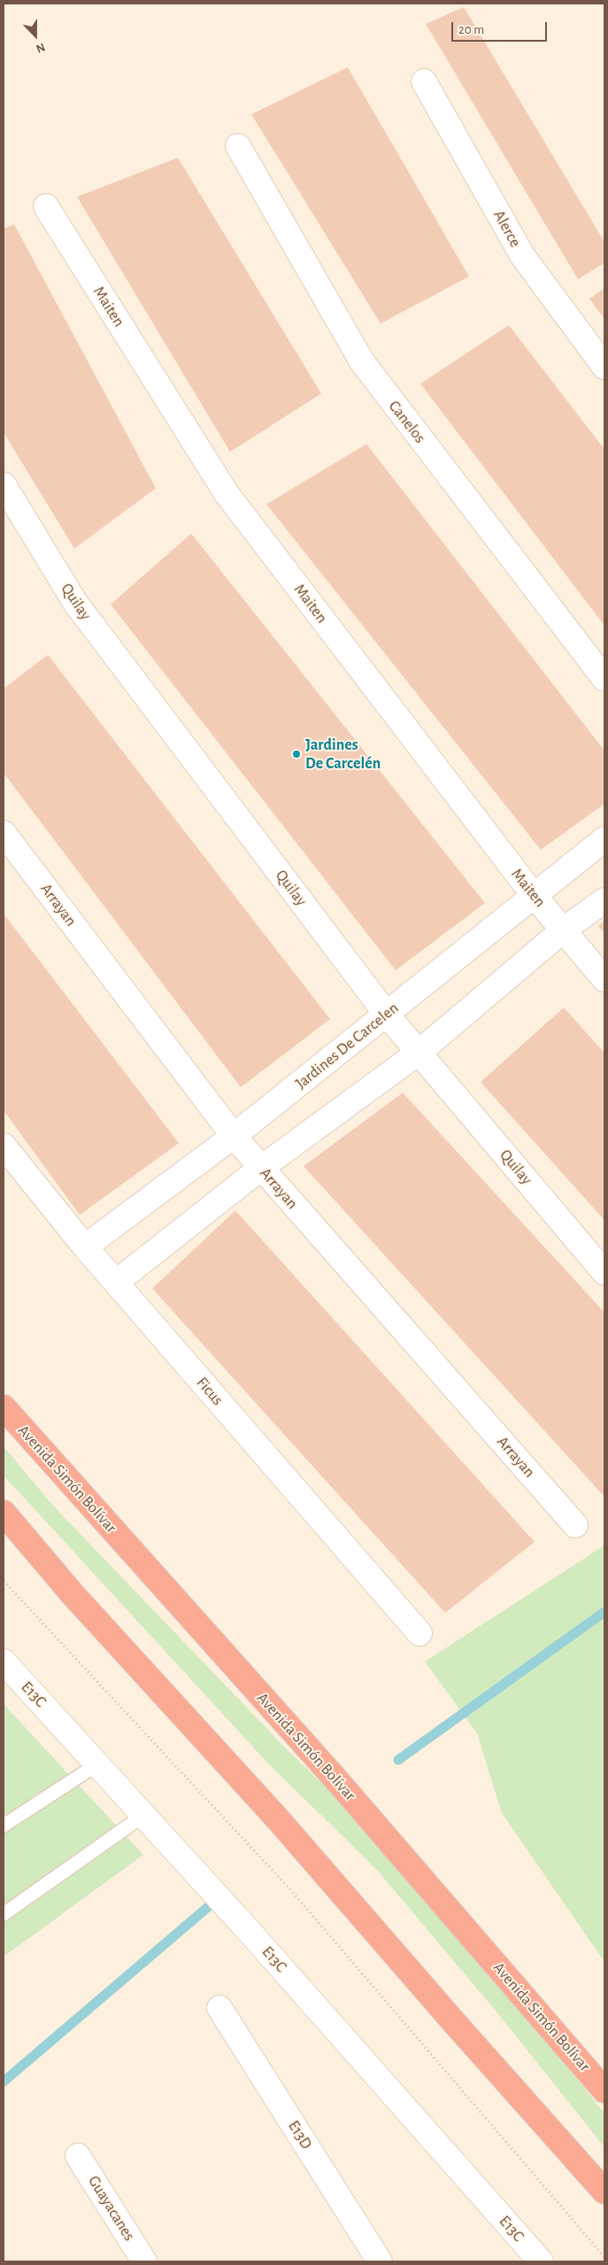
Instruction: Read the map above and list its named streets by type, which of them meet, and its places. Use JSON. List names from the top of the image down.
{
  "streets": {
    "highway": ["Avenida Simón Bolívar"],
    "street": [
      "Alerce",
      "Maiten",
      "Canelos",
      "Quilay",
      "Arrayan",
      "Jardines De Carcelen",
      "Ficus",
      "E13C",
      "E13D",
      "Guayacanes"
    ]
  },
  "crossings": [
    ["Maiten", "Jardines De Carcelen"],
    ["Quilay", "Jardines De Carcelen"],
    ["Arrayan", "Jardines De Carcelen"],
    ["Jardines De Carcelen", "Ficus"]
  ],
  "places": ["Jardines De Carcelén"],
  "scale_bar": "20 m",
  "north": "bottom"
}
